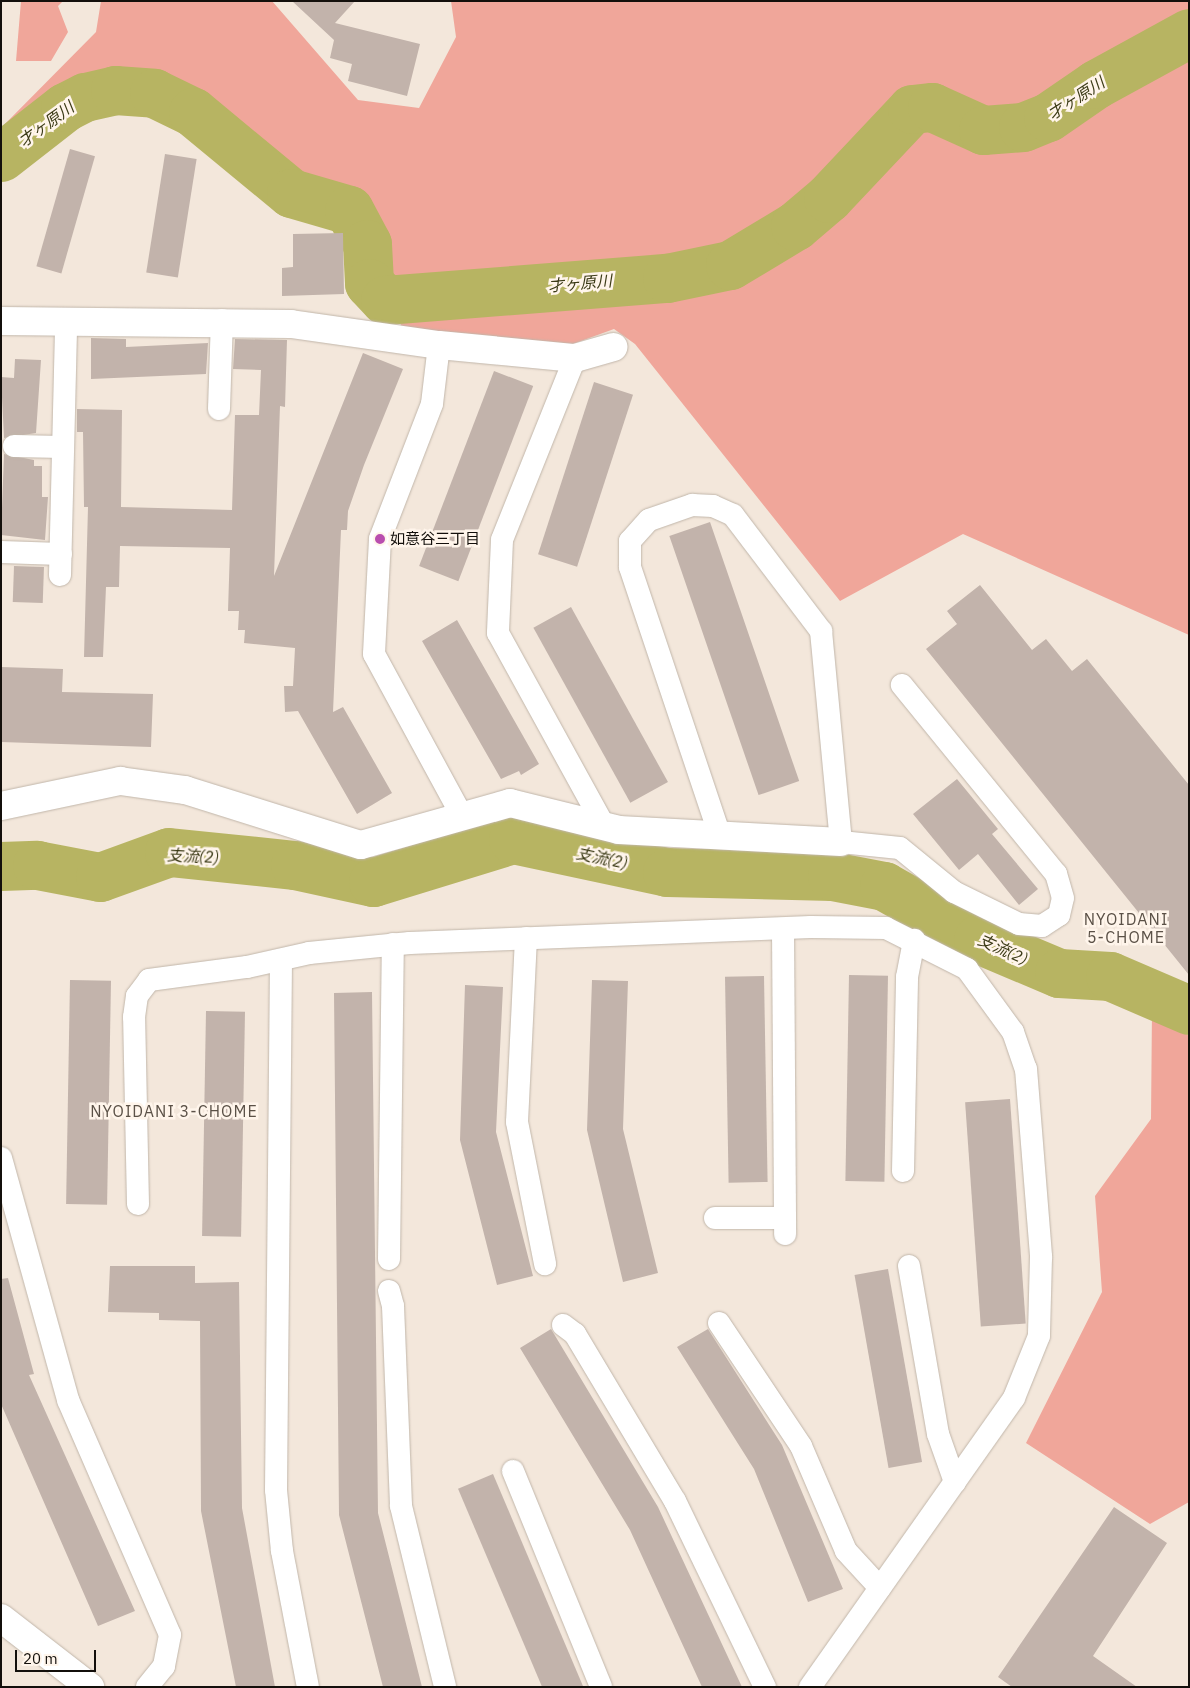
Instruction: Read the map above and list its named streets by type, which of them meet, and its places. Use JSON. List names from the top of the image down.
{
  "districts": ["NYOIDANI 5-CHOME", "NYOIDANI 3-CHOME"],
  "water": ["才ヶ原川", "支流(2)"],
  "places": ["如意谷三丁目"],
  "scale_bar": "20 m"
}
